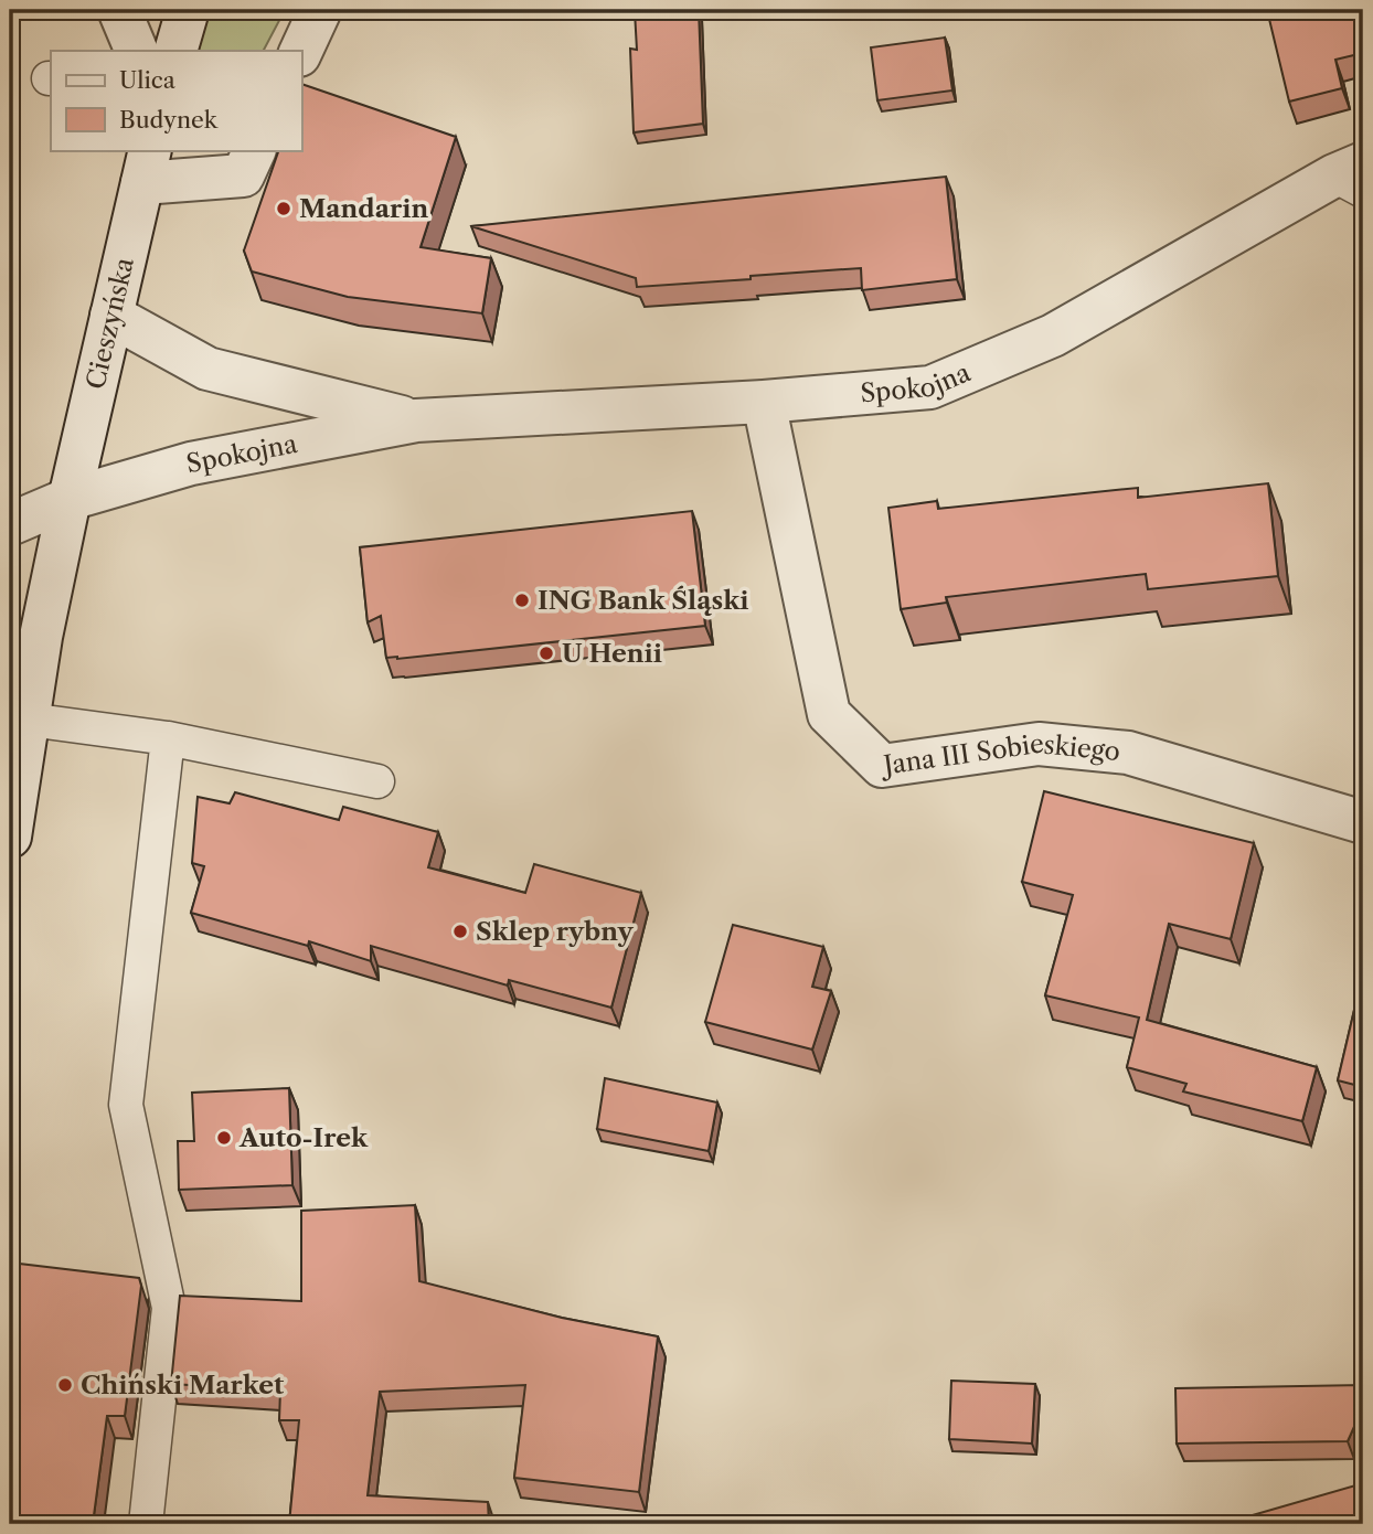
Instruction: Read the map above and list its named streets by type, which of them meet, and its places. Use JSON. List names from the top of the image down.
{
  "streets": {
    "street": ["Cieszyńska", "Spokojna", "Jana III Sobieskiego"]
  },
  "crossings": [
    ["Cieszyńska", "Spokojna"],
    ["Spokojna", "Jana III Sobieskiego"]
  ],
  "places": [
    "Mandarin",
    "ING Bank Śląski",
    "U Henii",
    "Sklep rybny",
    "Auto-Irek",
    "Chiński Market"
  ],
  "legend": ["Ulica", "Budynek"]
}
